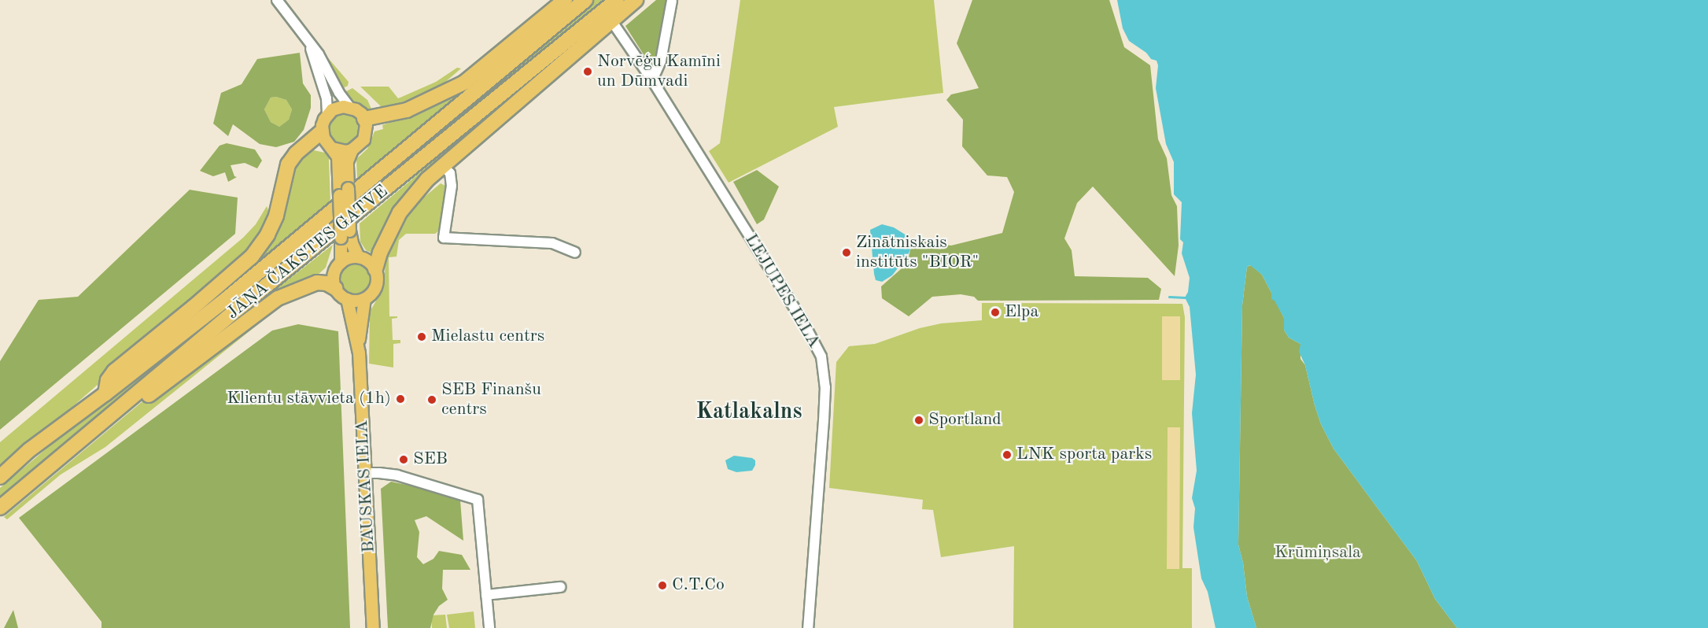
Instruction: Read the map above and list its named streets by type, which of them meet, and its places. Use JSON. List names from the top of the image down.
{
  "streets": {
    "highway": ["JĀŅA ČAKSTES GATVE"],
    "main road": ["BAUSKAS IELA"],
    "street": ["LEJUPES IELA"]
  },
  "districts": ["Katlakalns"],
  "parks": ["Krūmiņsala"],
  "places": [
    "Norvēģu Kamīni un Dūmvadi",
    "Zinātniskais institūts \"BIOR\"",
    "Elpa",
    "Mielastu centrs",
    "Klientu stāvvieta (1h)",
    "SEB Finanšu centrs",
    "Sportland",
    "LNK sporta parks",
    "SEB",
    "C.T.Co"
  ]
}
